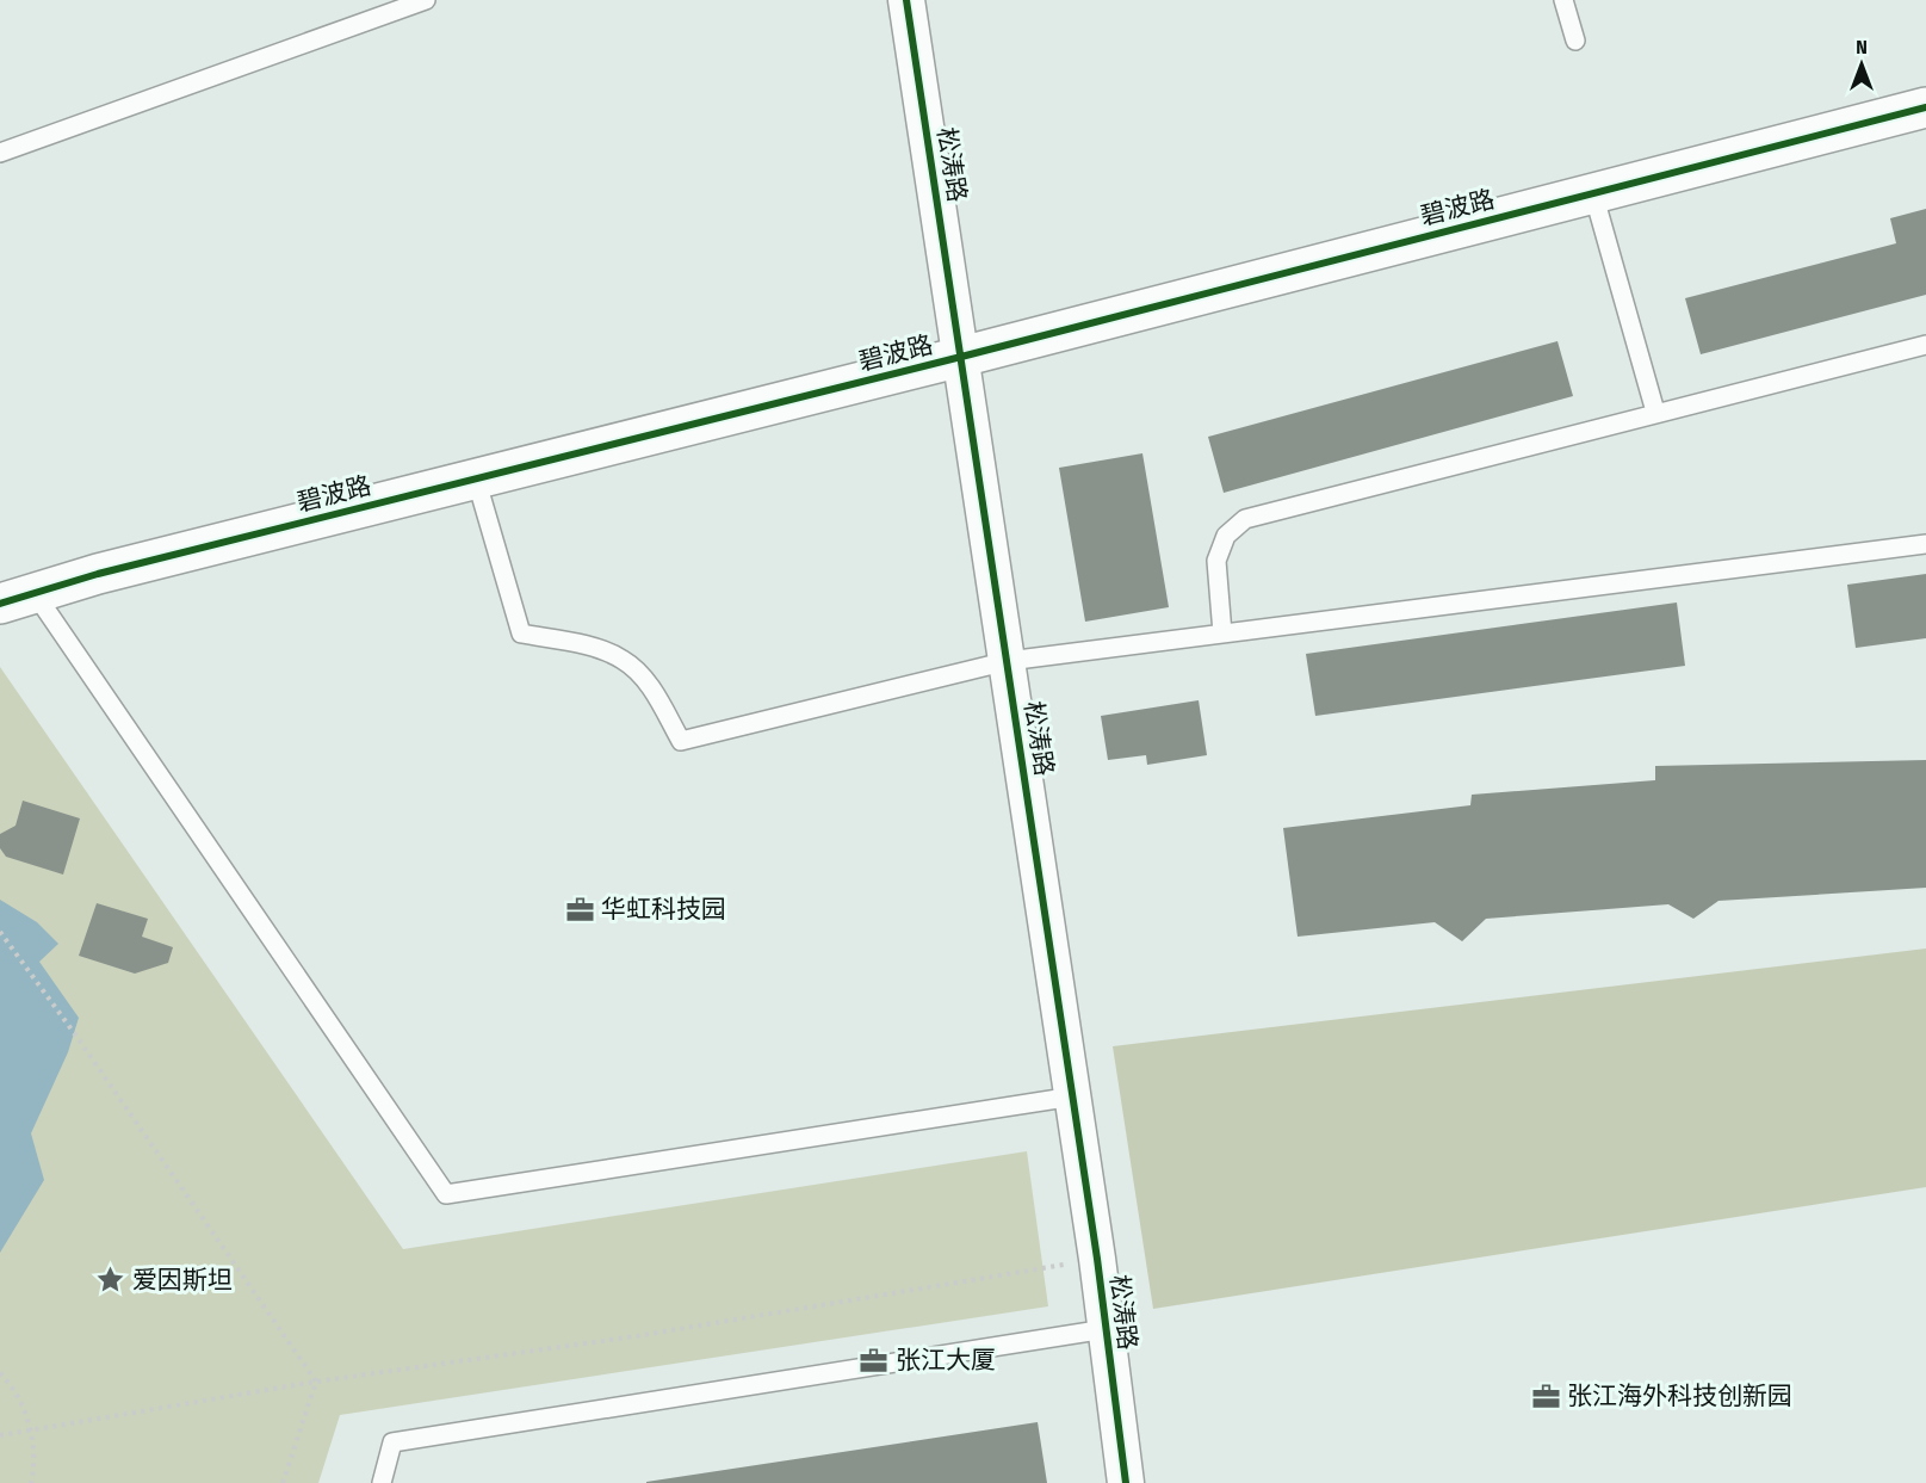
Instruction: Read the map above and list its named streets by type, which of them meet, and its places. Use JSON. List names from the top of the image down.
{
  "streets": {
    "street": ["松涛路", "碧波路"]
  },
  "crossings": [
    ["松涛路", "碧波路"]
  ],
  "places": {
    "office": ["华虹科技园", "张江大厦", "张江海外科技创新园"],
    "place": ["爱因斯坦"]
  },
  "north": "top"
}
